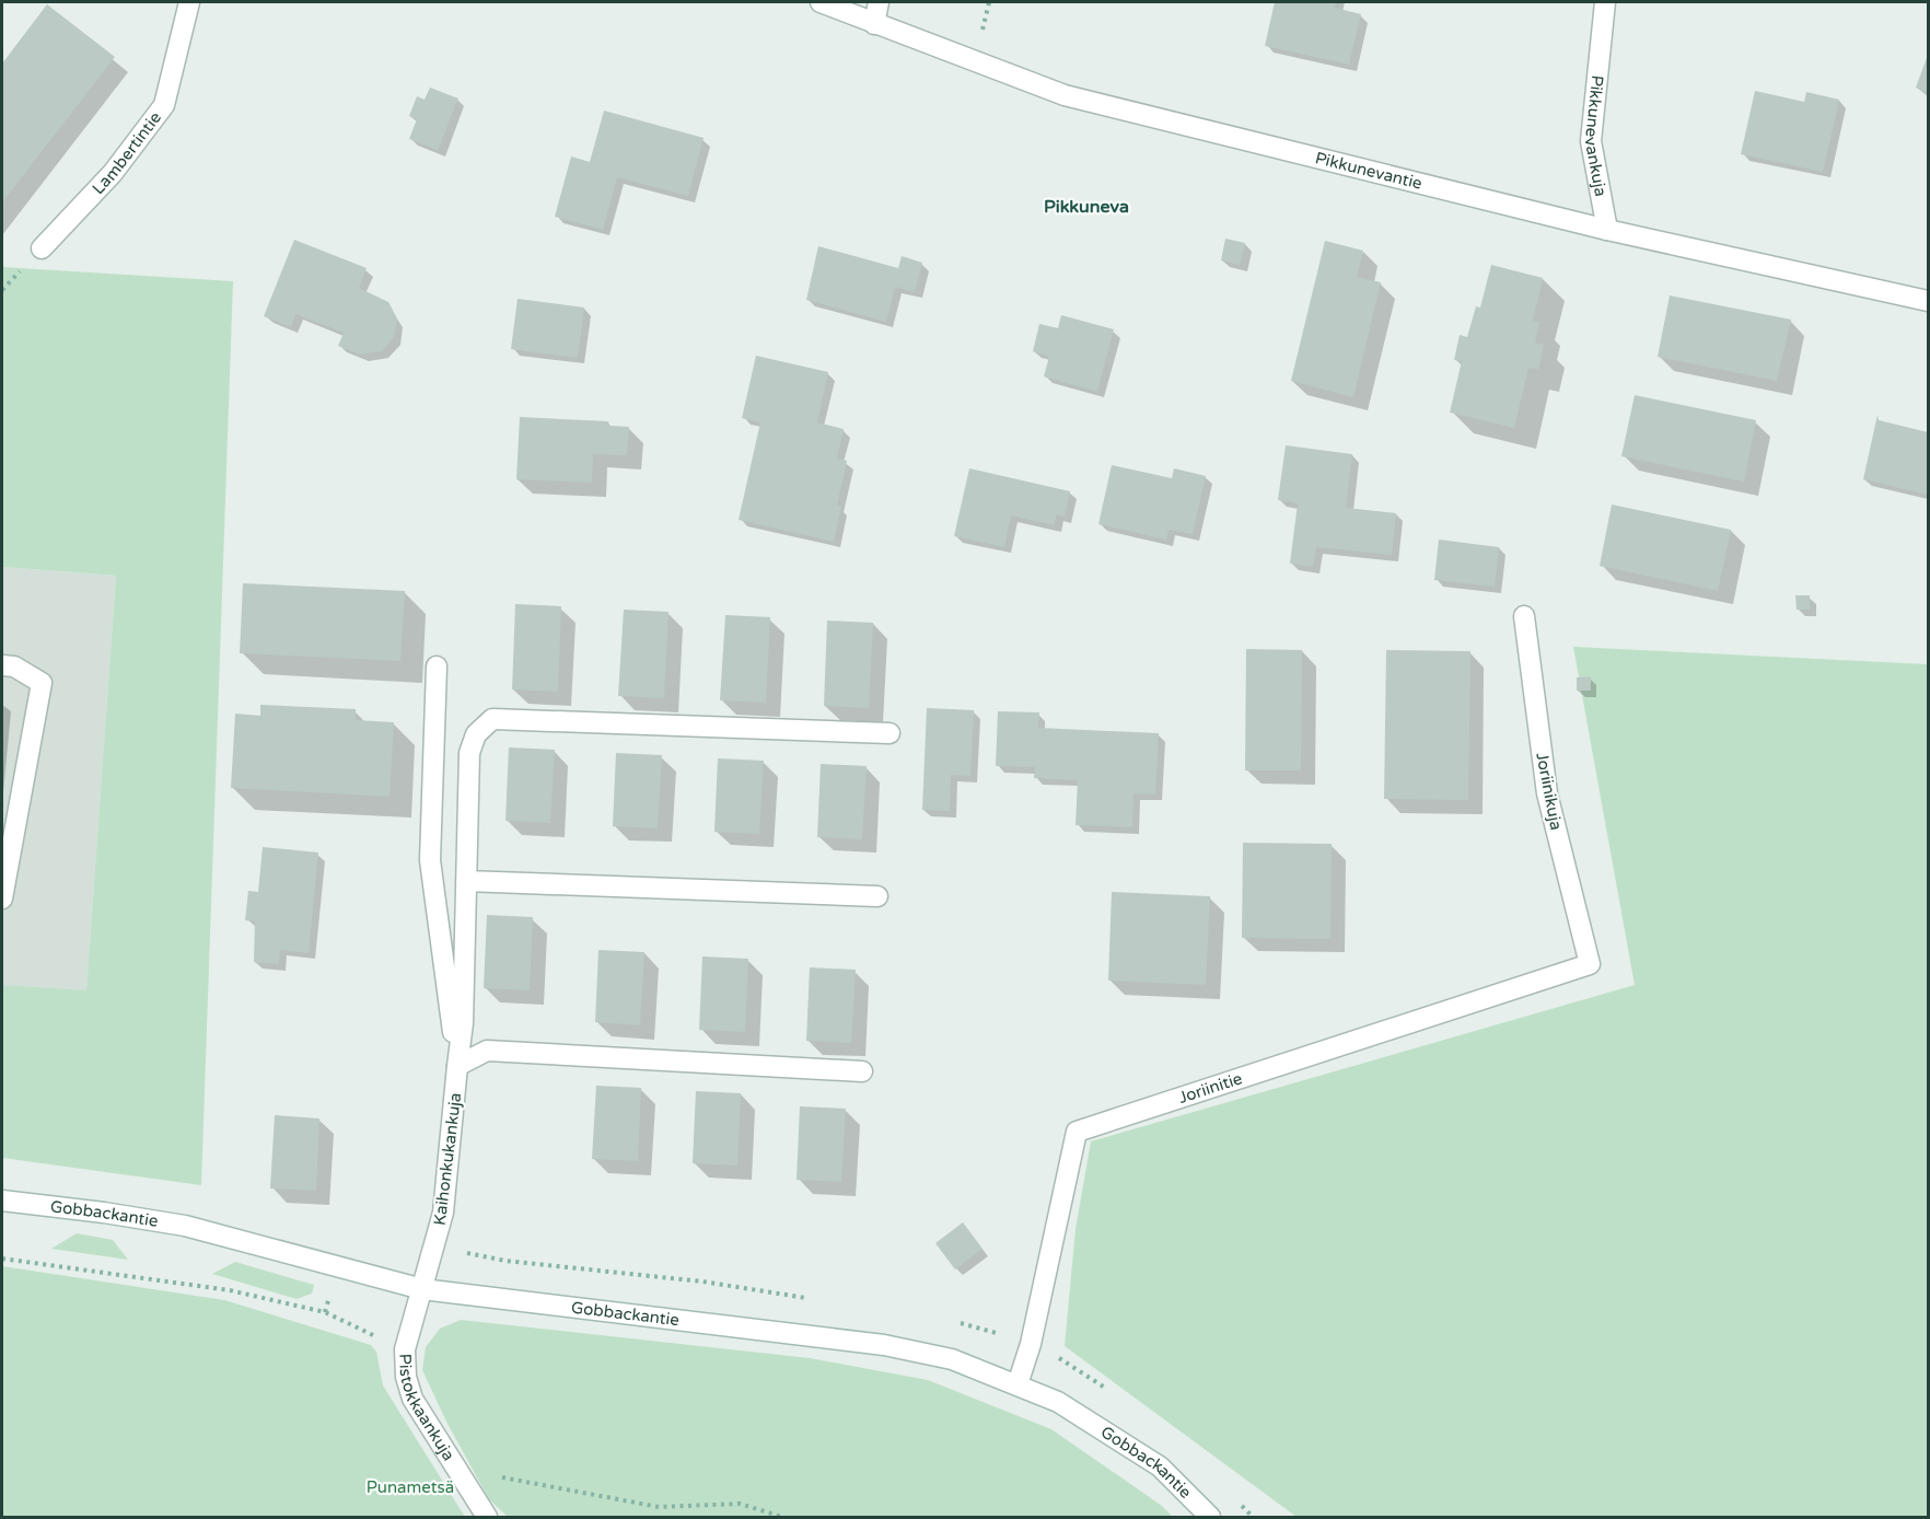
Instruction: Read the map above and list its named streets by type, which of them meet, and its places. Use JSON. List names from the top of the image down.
{
  "streets": {
    "street": [
      "Pikkunevankuja",
      "Lambertintie",
      "Pikkunevantie",
      "Joriinikuja",
      "Joriinitie",
      "Kaihonkukankuja",
      "Gobbackantie",
      "Pistokkaankuja"
    ]
  },
  "crossings": [
    ["Pikkunevankuja", "Pikkunevantie"],
    ["Joriinikuja", "Joriinitie"],
    ["Joriinitie", "Gobbackantie"],
    ["Kaihonkukankuja", "Gobbackantie"],
    ["Kaihonkukankuja", "Pistokkaankuja"],
    ["Gobbackantie", "Pistokkaankuja"]
  ],
  "districts": ["Pikkuneva"],
  "parks": ["Punametsä"]
}
